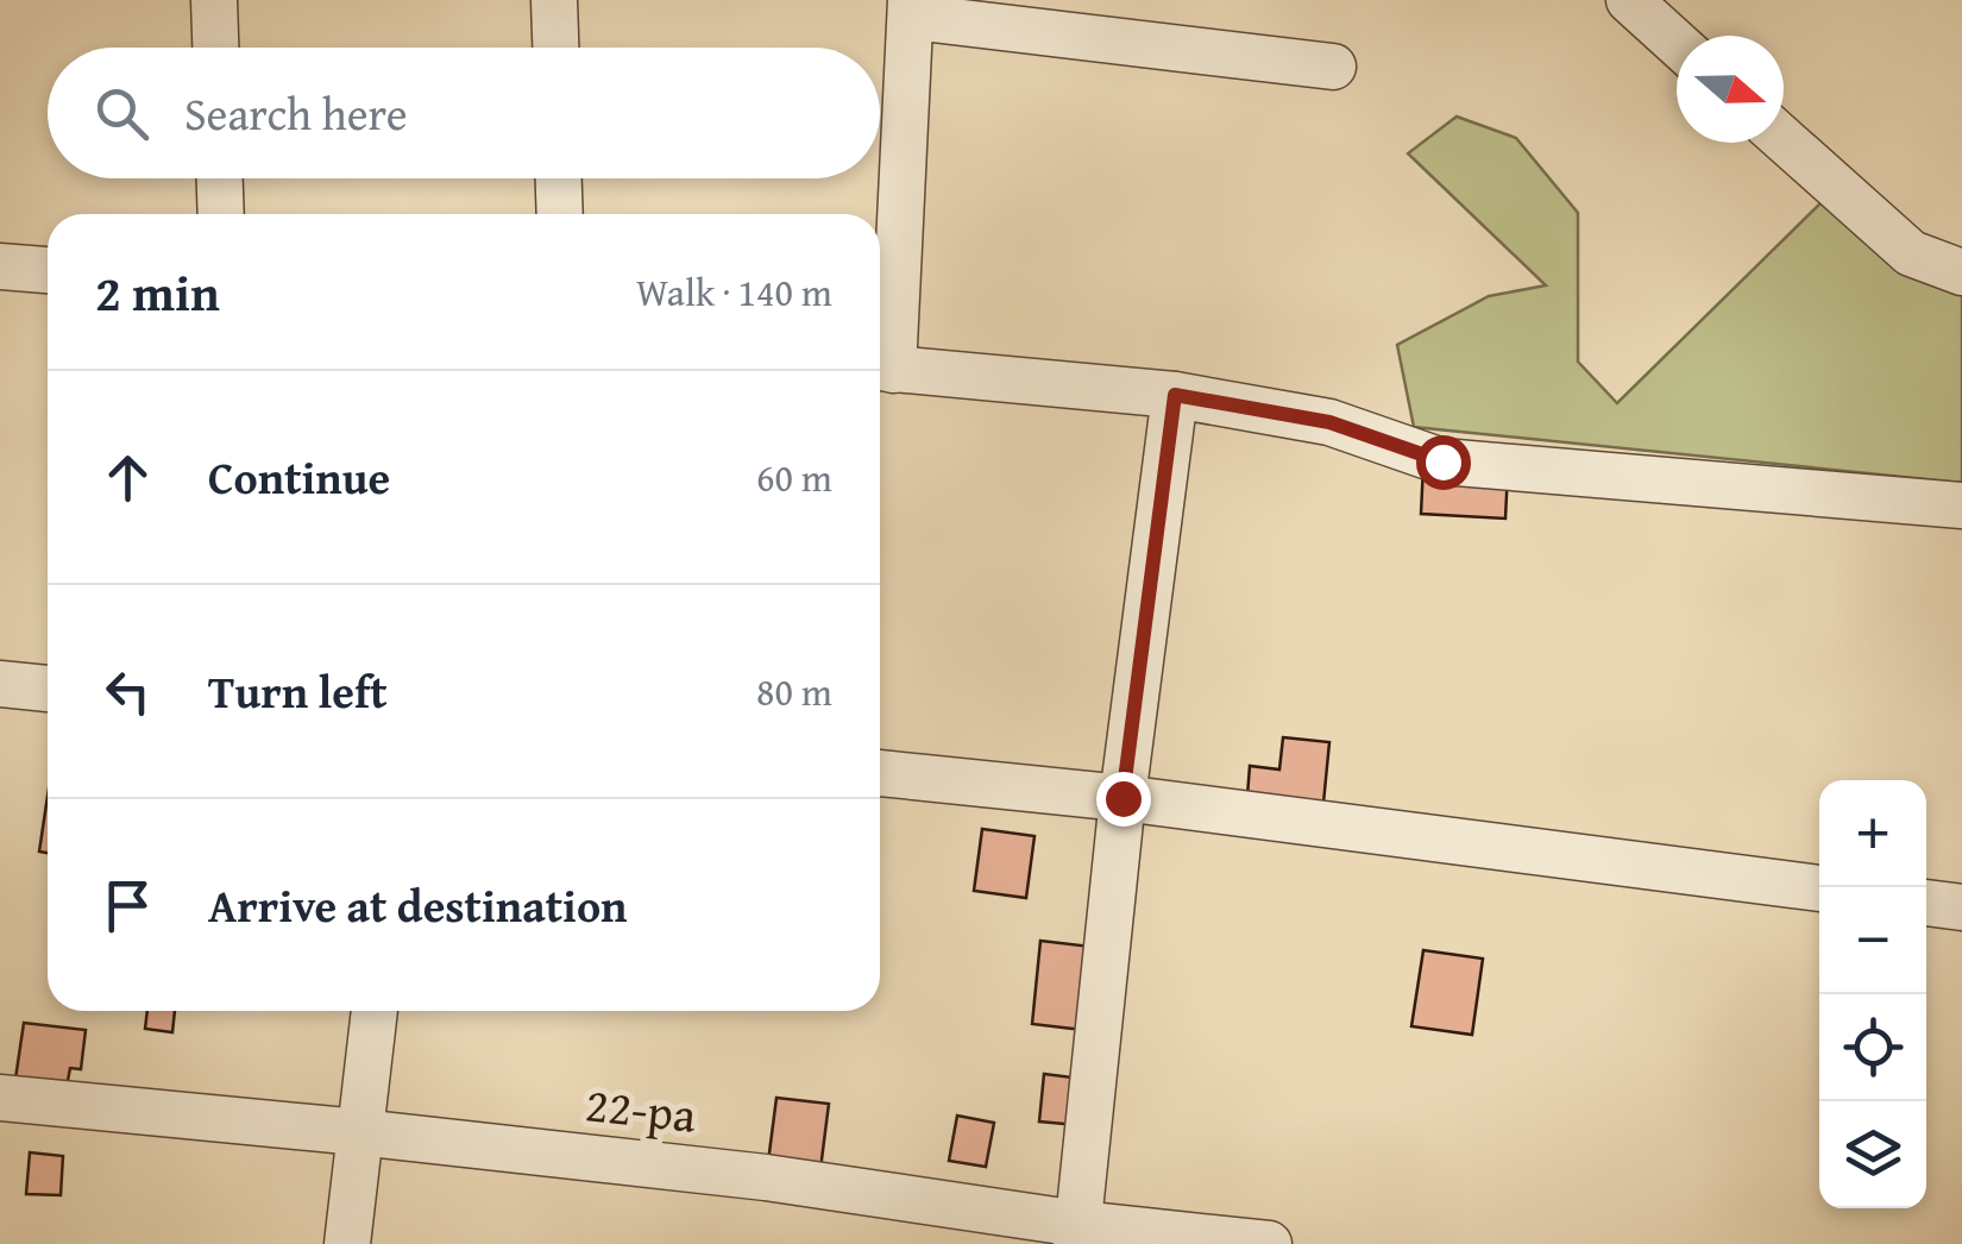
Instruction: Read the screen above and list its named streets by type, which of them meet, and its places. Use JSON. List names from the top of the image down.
{
  "streets": {
    "street": ["22-ра"]
  },
  "north": "right",
  "page": {
    "search": "Search here",
    "heading": ["2 min", "Walk · 140 m"],
    "list": [
      ["Continue", "60 m"],
      ["Turn left", "80 m"],
      "Arrive at destination"
    ],
    "map_buttons": ["+", "−"]
  }
}
